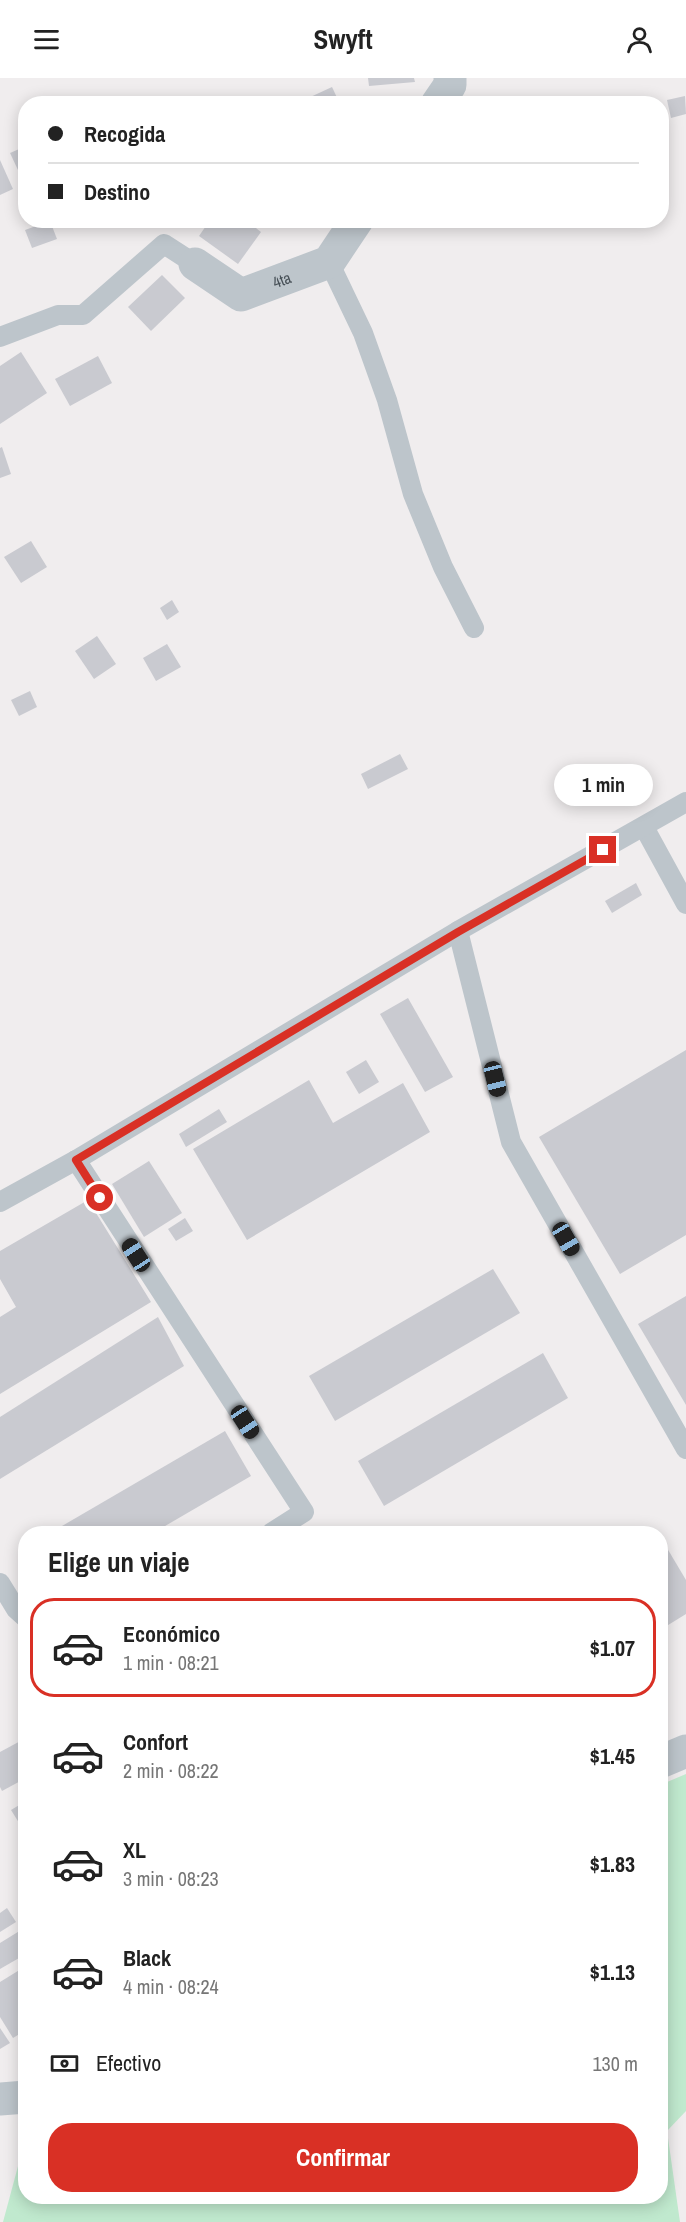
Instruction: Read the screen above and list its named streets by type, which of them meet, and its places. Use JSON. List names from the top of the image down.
{
  "streets": {
    "street": ["4ta"]
  },
  "page": {
    "header": "Swyft",
    "banner": ["Recogida", "Destino"],
    "bubble": "1 min",
    "heading": "Elige un viaje",
    "list": [
      {
        "name": "Económico",
        "note": "1 min · 08:21",
        "value": "$1.07"
      },
      {
        "name": "Confort",
        "note": "2 min · 08:22",
        "value": "$1.45"
      },
      {
        "name": "XL",
        "note": "3 min · 08:23",
        "value": "$1.83"
      },
      {
        "name": "Black",
        "note": "4 min · 08:24",
        "value": "$1.13"
      }
    ],
    "pay": ["Efectivo", "130 m"],
    "buttons": "Confirmar"
  }
}
